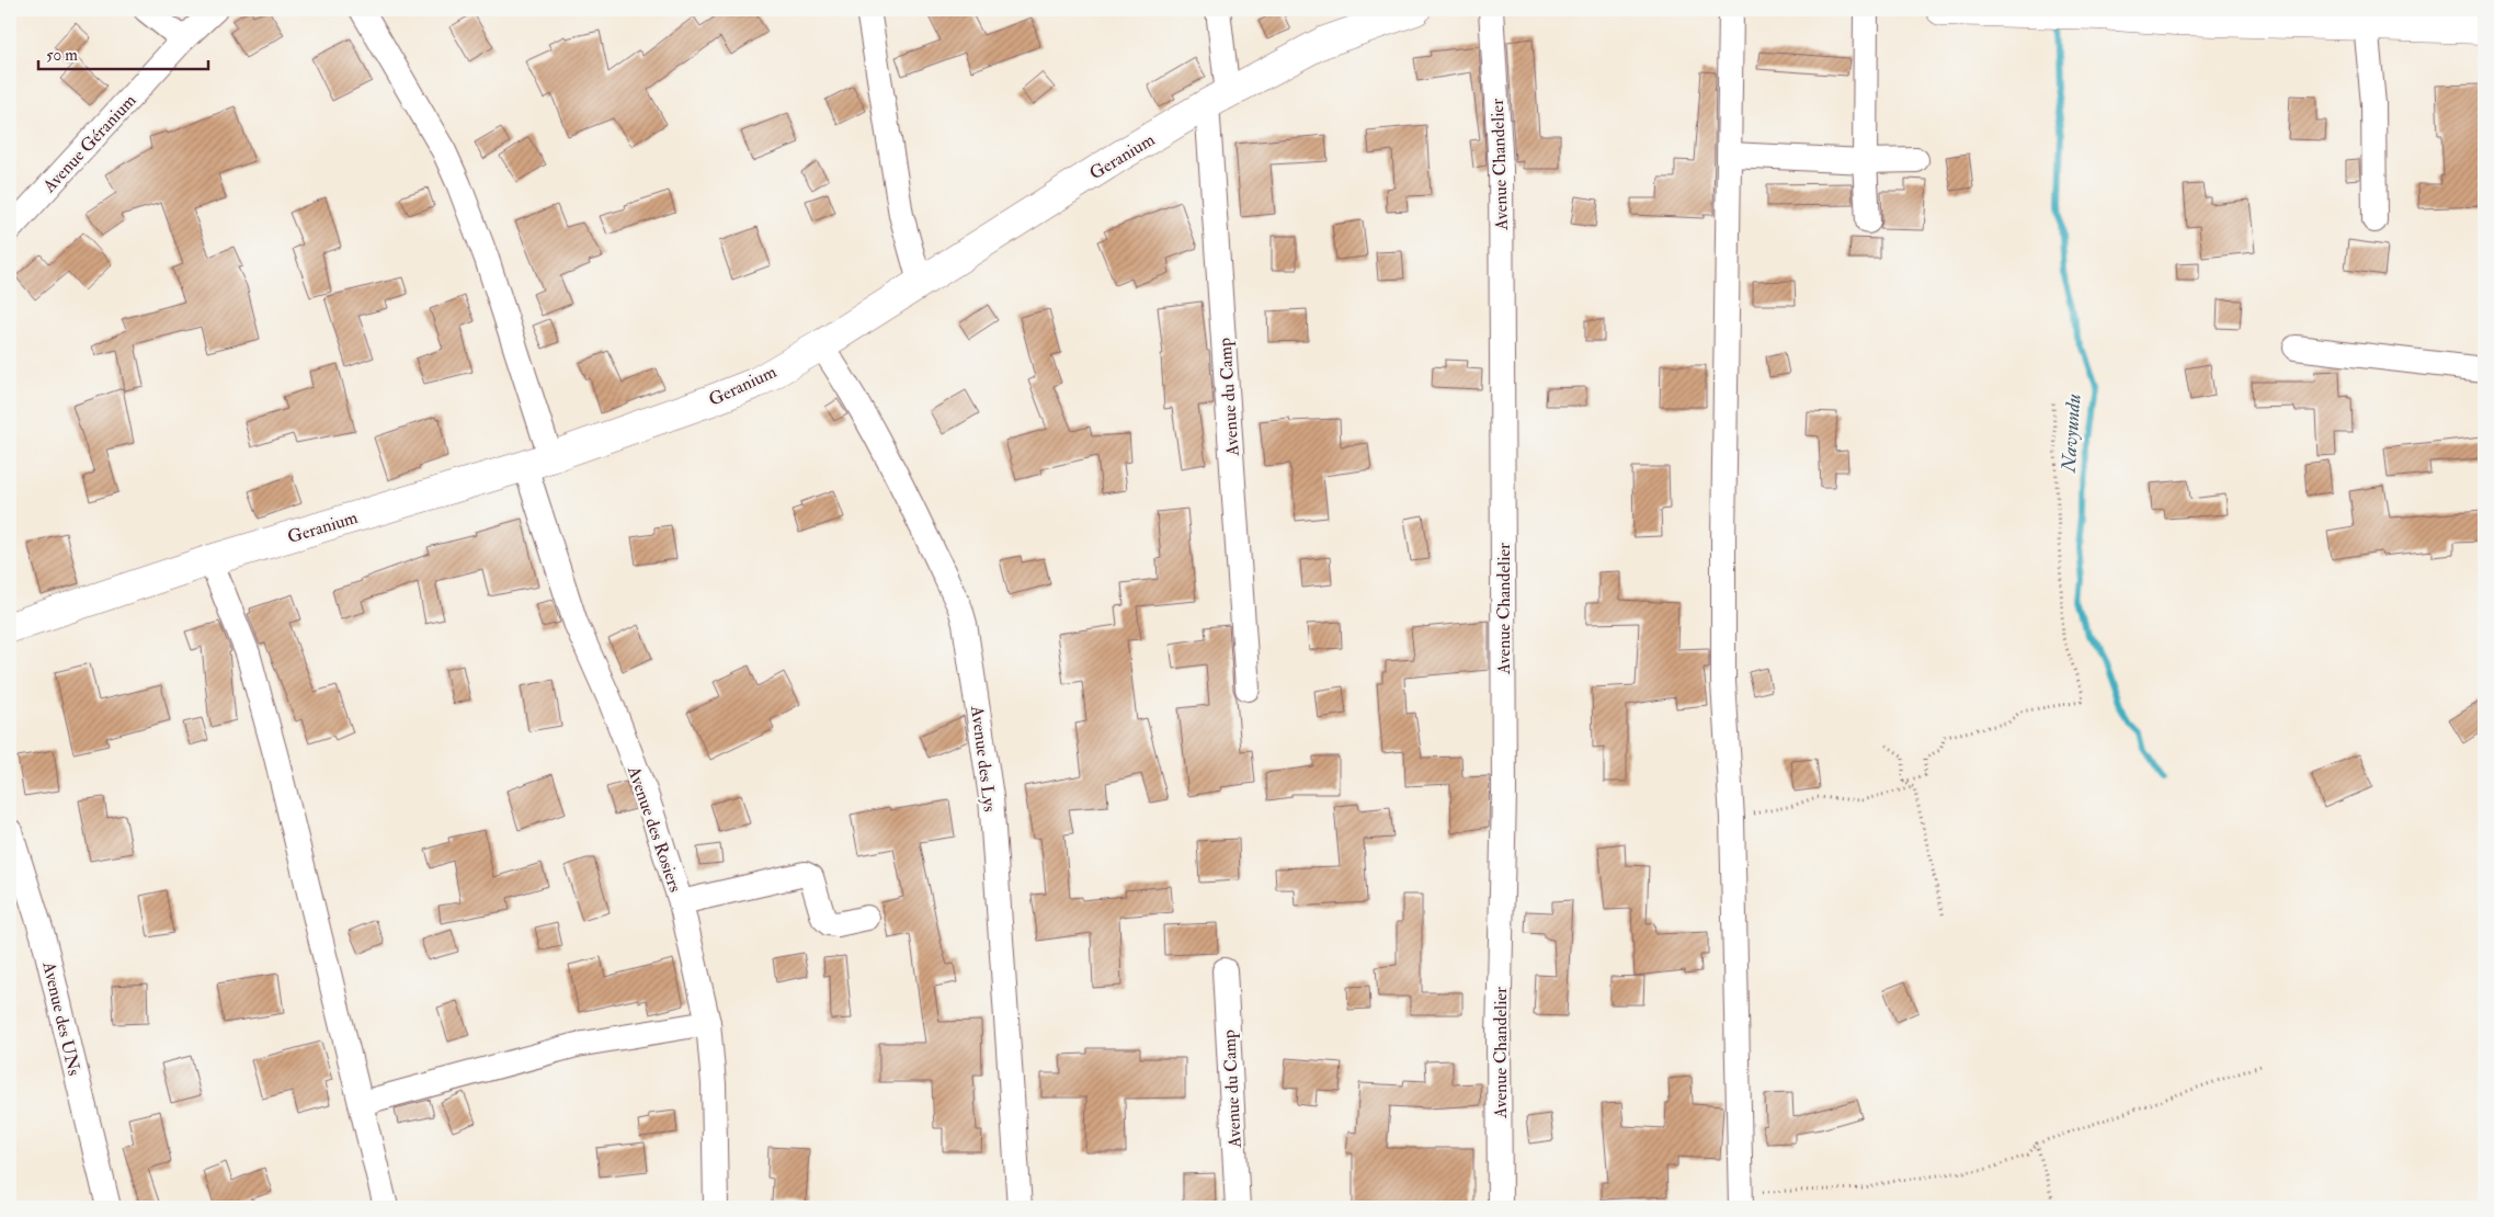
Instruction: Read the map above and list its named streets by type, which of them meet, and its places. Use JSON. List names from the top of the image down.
{
  "streets": {
    "street": [
      "Avenue Géranium",
      "Geranium",
      "Avenue Chandelier",
      "Avenue du Camp",
      "Avenue des Lys",
      "Avenue des Rosiers",
      "Avenue des UNs"
    ]
  },
  "crossings": [
    ["Geranium", "Avenue du Camp"],
    ["Geranium", "Avenue des Lys"],
    ["Geranium", "Avenue des Rosiers"]
  ],
  "water": ["Navyundu"],
  "scale_bar": "50 m"
}
